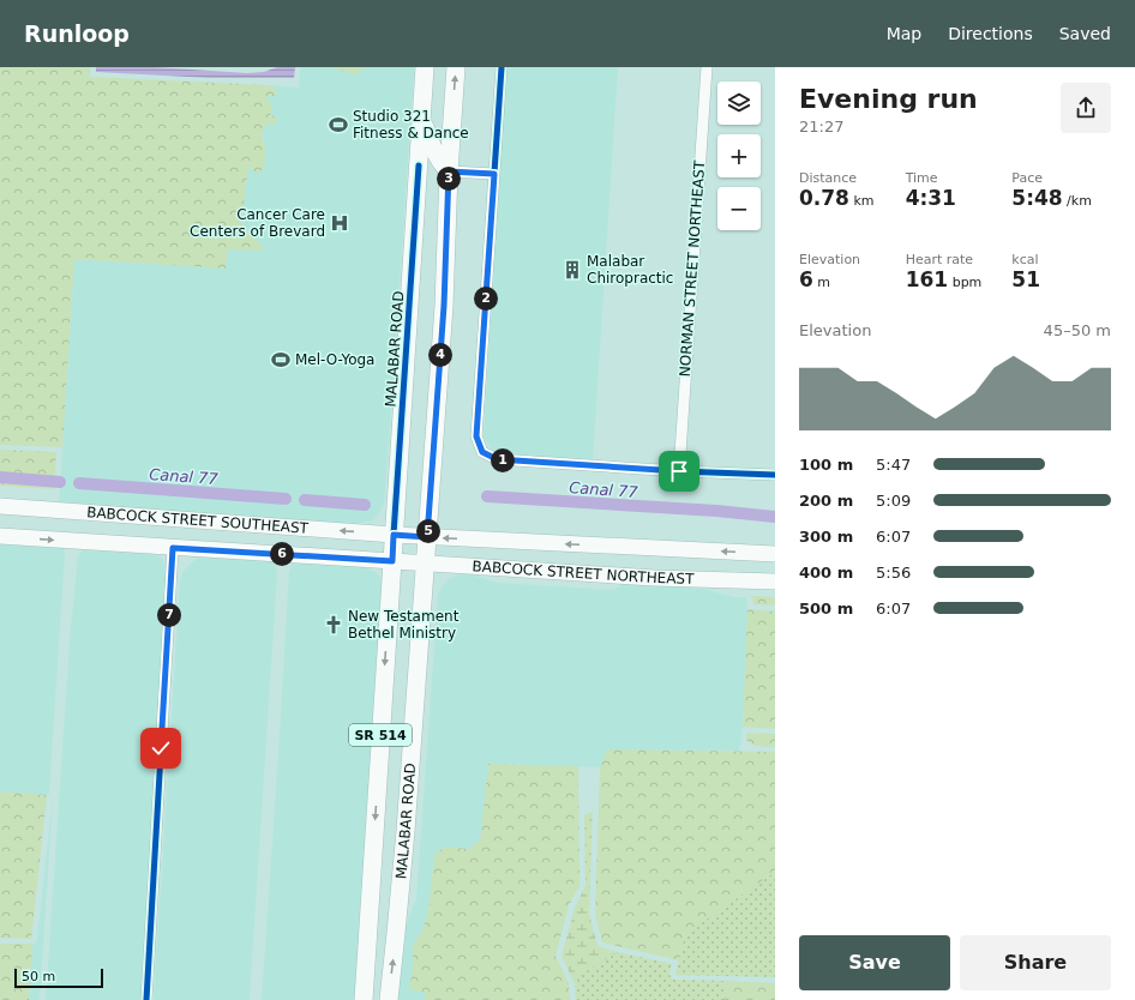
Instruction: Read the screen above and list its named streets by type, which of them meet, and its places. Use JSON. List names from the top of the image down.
{
  "streets": {
    "main road": [
      "MALABAR ROAD",
      "BABCOCK STREET SOUTHEAST",
      "BABCOCK STREET NORTHEAST",
      "SR 514"
    ],
    "street": ["NORMAN STREET NORTHEAST"]
  },
  "crossings": [
    ["MALABAR ROAD", "BABCOCK STREET SOUTHEAST"],
    ["MALABAR ROAD", "BABCOCK STREET NORTHEAST"],
    ["BABCOCK STREET SOUTHEAST", "BABCOCK STREET NORTHEAST"]
  ],
  "water": ["Canal 77"],
  "places": {
    "sports": ["Studio 321 Fitness & Dance", "Mel-O-Yoga"],
    "hospital": ["Cancer Care Centers of Brevard"],
    "building": ["Malabar Chiropractic"],
    "church": ["New Testament Bethel Ministry"]
  },
  "scale_bar": "50 m",
  "page": {
    "header": "Runloop",
    "nav": ["Map", "Directions", "Saved"],
    "heading": ["Evening run", "21:27"],
    "map_buttons": ["+", "−"],
    "stats": [
      ["Distance", "0.78 km"],
      ["Time", "4:31"],
      ["Pace", "5:48 /km"],
      ["Elevation", "6 m"],
      ["Heart rate", "161 bpm"],
      ["kcal", "51"]
    ],
    "pins": [
      "3",
      "2",
      "4",
      "1",
      "5",
      "6",
      "7"
    ],
    "chart": ["Elevation", "45–50 m"],
    "list": [
      {
        "name": "100 m",
        "note": "5:47"
      },
      {
        "name": "200 m",
        "note": "5:09"
      },
      {
        "name": "300 m",
        "note": "6:07"
      },
      {
        "name": "400 m",
        "note": "5:56"
      },
      {
        "name": "500 m",
        "note": "6:07"
      }
    ],
    "buttons": ["Save", "Share"],
    "scale": "50 m"
  }
}
